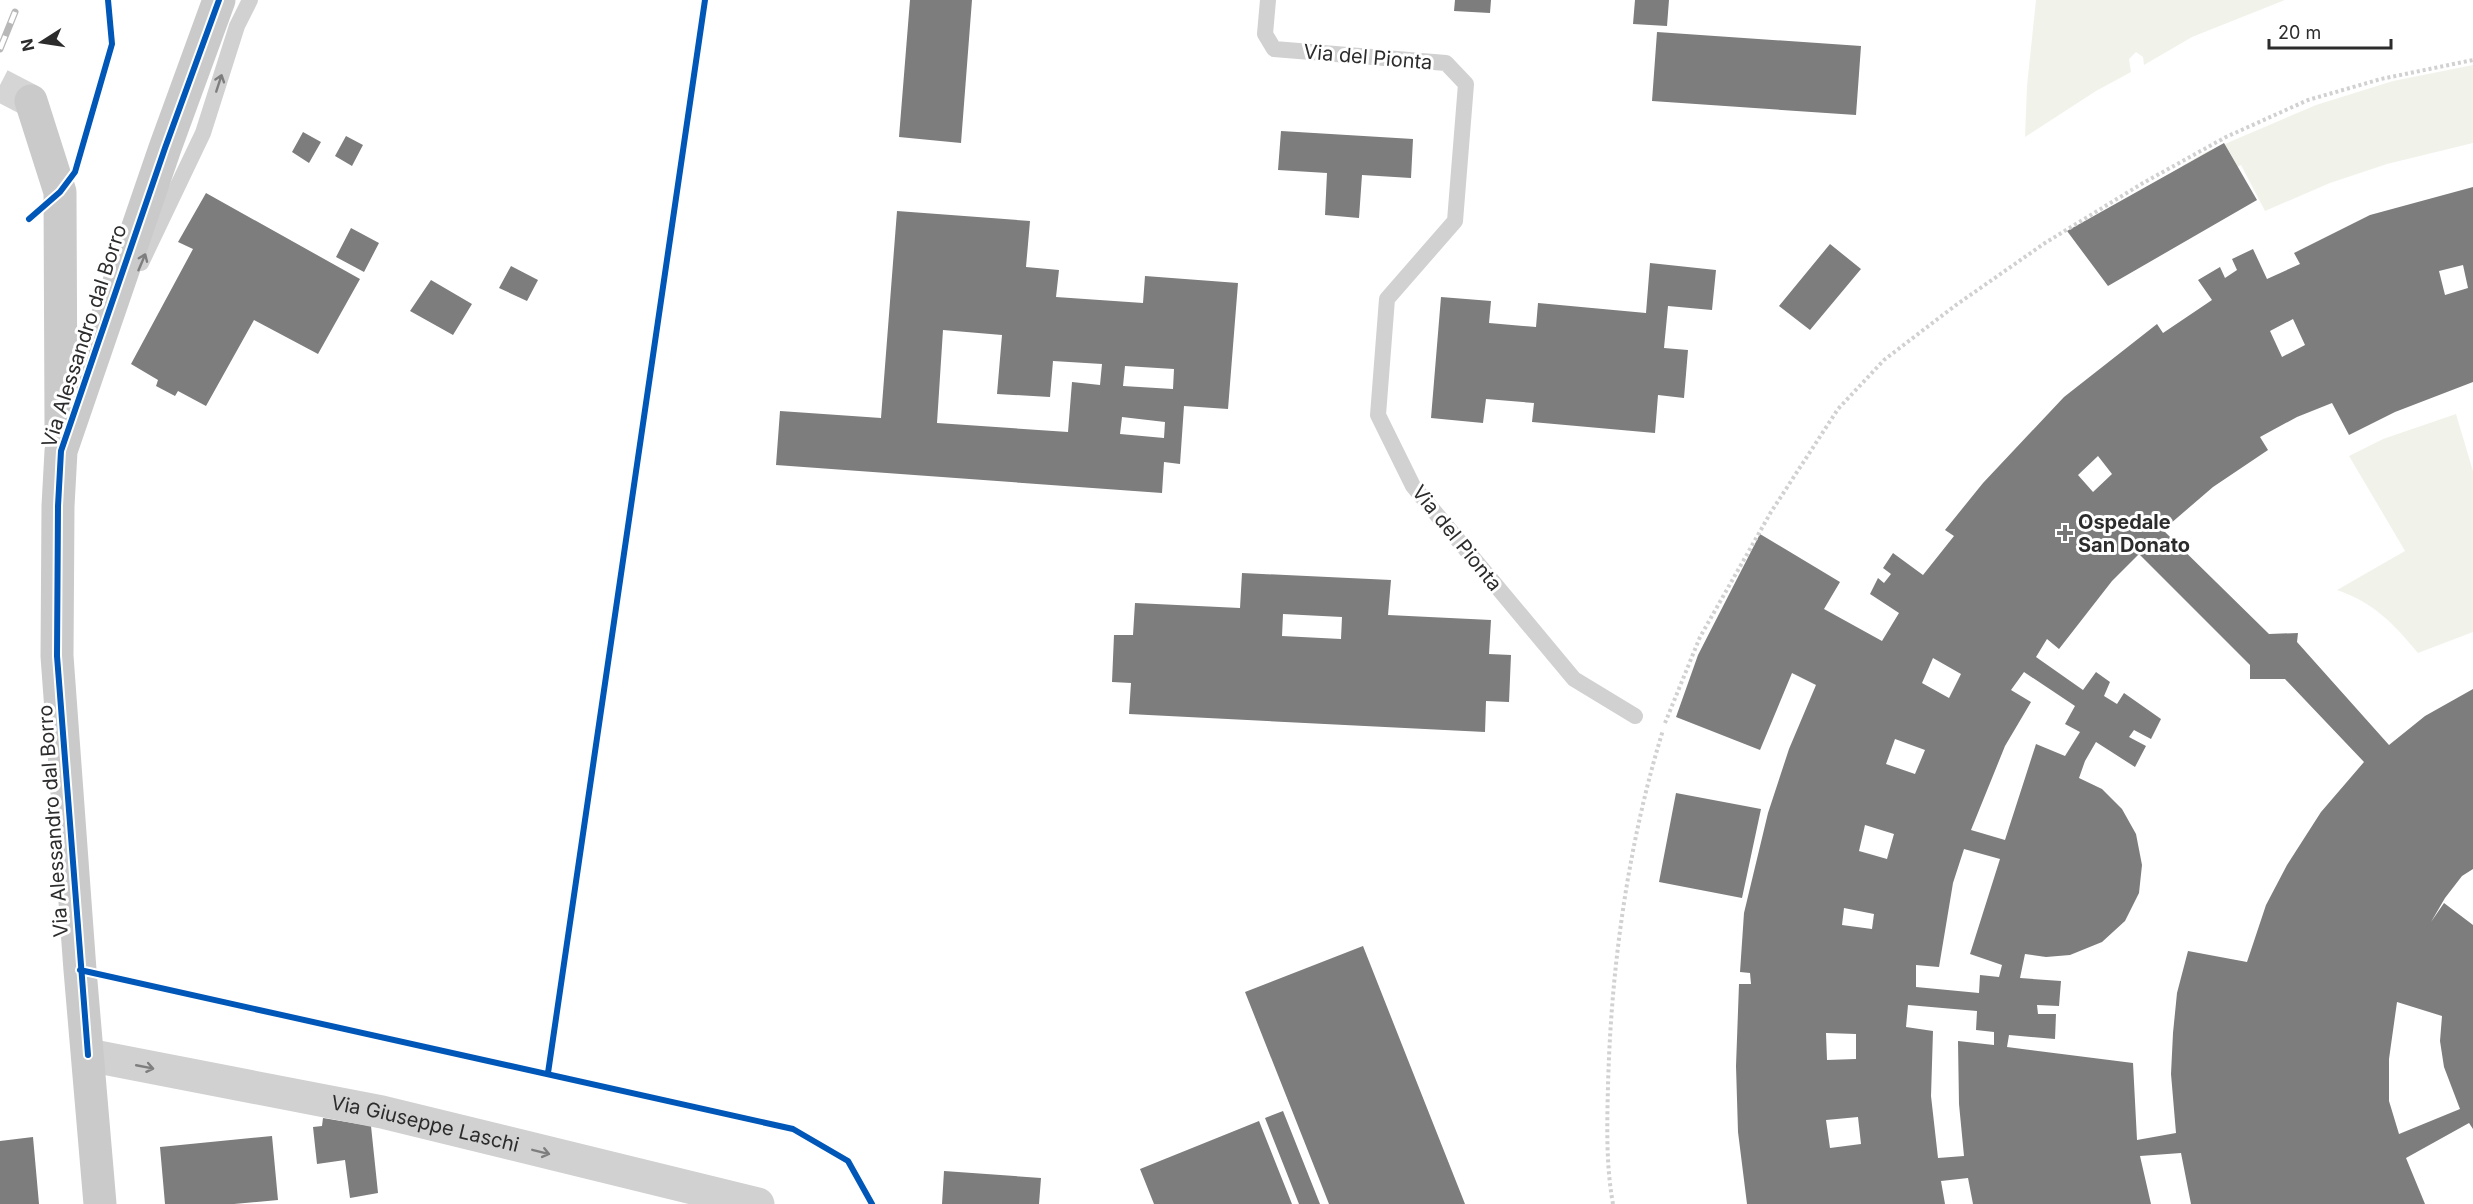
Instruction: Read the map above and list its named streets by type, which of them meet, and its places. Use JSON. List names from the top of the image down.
{
  "streets": {
    "main road": ["Via Alessandro dal Borro"],
    "street": ["Via Giuseppe Laschi"],
    "lane": ["Via del Pionta"]
  },
  "crossings": [
    ["Via Alessandro dal Borro", "Via Giuseppe Laschi"]
  ],
  "one_way": ["Via Giuseppe Laschi"],
  "places": {
    "health": ["Ospedale San Donato"]
  },
  "scale_bar": "20 m",
  "north": "left"
}
